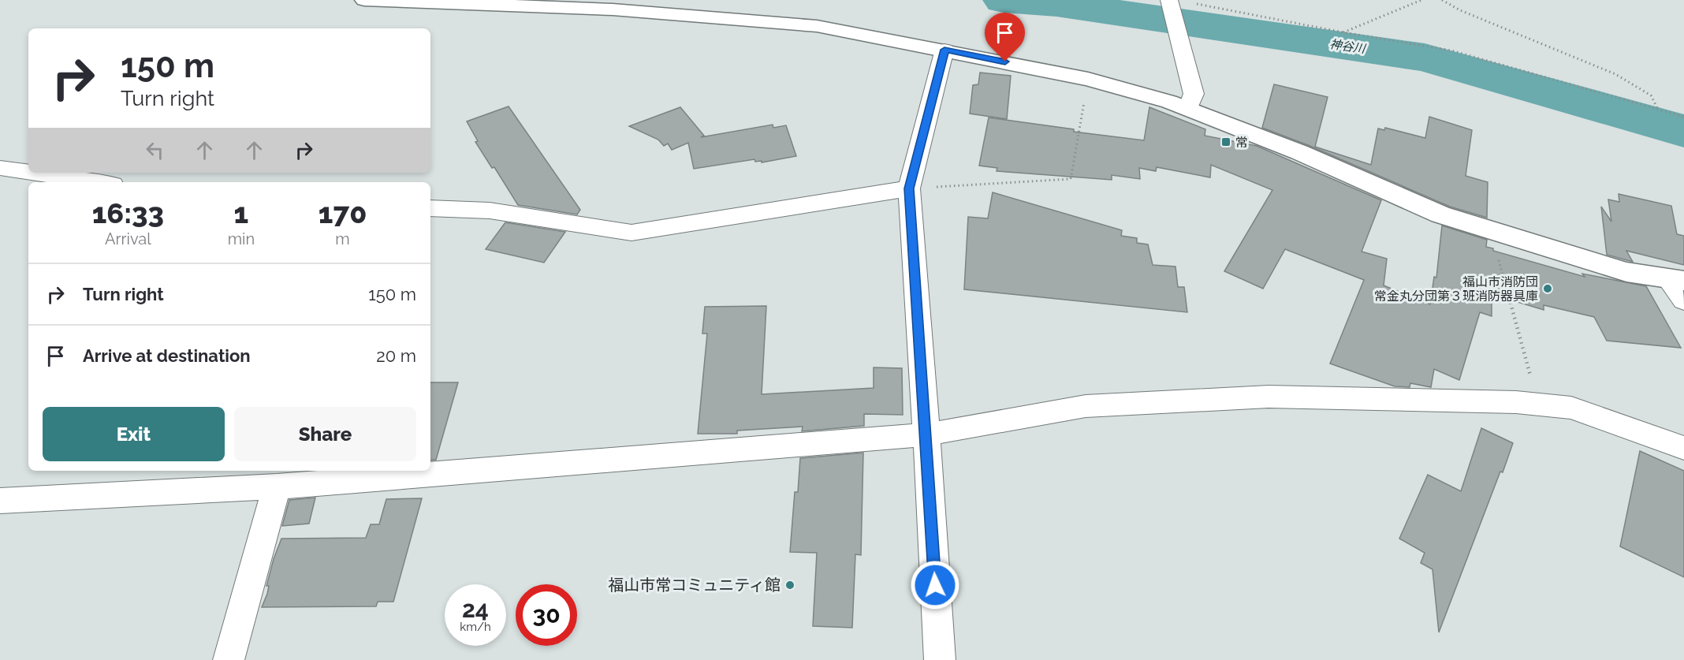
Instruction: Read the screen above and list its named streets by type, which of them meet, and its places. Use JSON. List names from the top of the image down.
{
  "water": ["神谷川"],
  "places": {
    "transit": ["常"],
    "other": ["福山市消防団 常金丸分団第３班消防器具庫", "福山市常コミュニティ館"]
  },
  "page": {
    "turn": ["150 m", "Turn right"],
    "eta": [
      "16:33",
      "Arrival",
      "1",
      "min",
      "170",
      "m"
    ],
    "list": [
      {
        "name": "Turn right",
        "value": "150 m"
      },
      {
        "name": "Arrive at destination",
        "value": "20 m"
      }
    ],
    "buttons": ["Exit", "Share"],
    "speed": "24 km/h",
    "limit": "30"
  }
}
